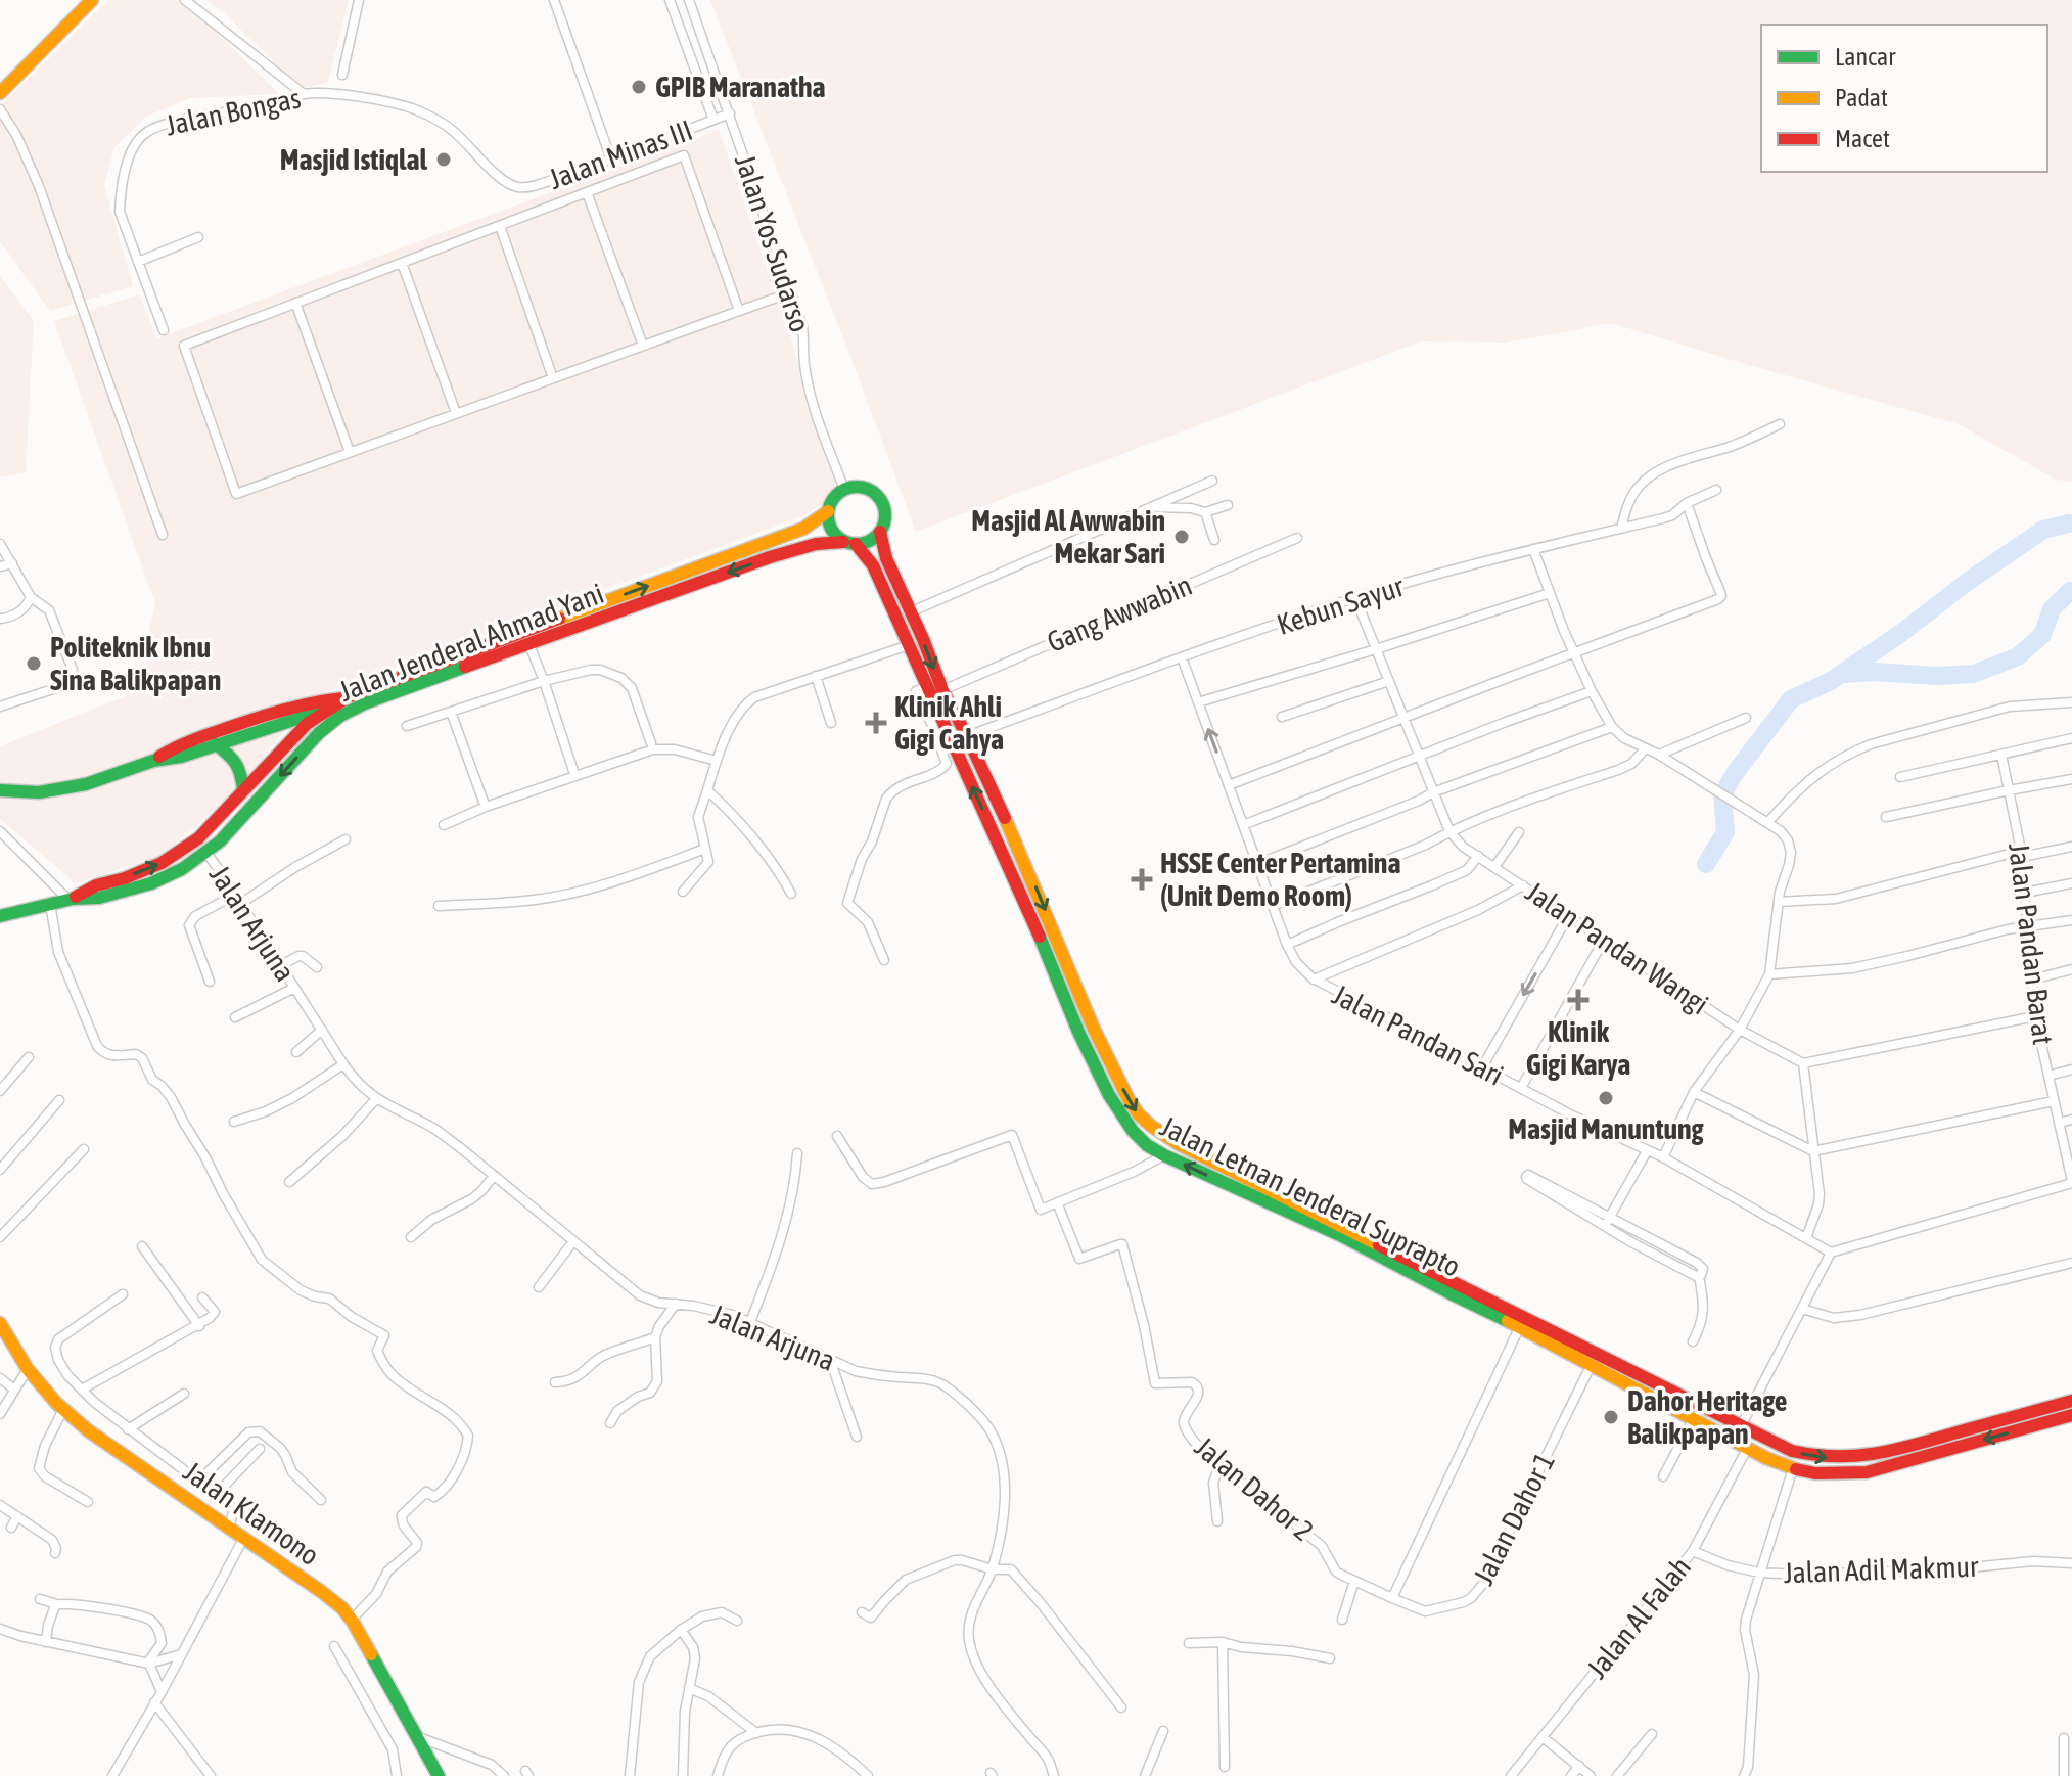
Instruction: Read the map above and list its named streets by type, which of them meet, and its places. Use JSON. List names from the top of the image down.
{
  "streets": {
    "main road": ["Jalan Jenderal Ahmad Yani", "Jalan Letnan Jenderal Suprapto", "Jalan Klamono"],
    "street": [
      "Jalan Bongas",
      "Jalan Minas III",
      "Jalan Yos Sudarso",
      "Kebun Sayur",
      "Gang Awwabin",
      "Jalan Arjuna",
      "Jalan Pandan Barat",
      "Jalan Pandan Wangi",
      "Jalan Pandan Sari",
      "Jalan Dahor 2",
      "Jalan Dahor 1",
      "Jalan Adil Makmur",
      "Jalan Al Falah"
    ]
  },
  "crossings": [
    ["Jalan Bongas", "Jalan Minas III"],
    ["Jalan Minas III", "Jalan Yos Sudarso"],
    ["Jalan Yos Sudarso", "Jalan Jenderal Ahmad Yani"],
    ["Jalan Yos Sudarso", "Jalan Letnan Jenderal Suprapto"],
    ["Kebun Sayur", "Jalan Pandan Wangi"],
    ["Kebun Sayur", "Jalan Pandan Sari"],
    ["Kebun Sayur", "Jalan Letnan Jenderal Suprapto"],
    ["Gang Awwabin", "Jalan Letnan Jenderal Suprapto"],
    ["Jalan Jenderal Ahmad Yani", "Jalan Arjuna"],
    ["Jalan Jenderal Ahmad Yani", "Jalan Letnan Jenderal Suprapto"],
    ["Jalan Letnan Jenderal Suprapto", "Jalan Dahor 1"],
    ["Jalan Letnan Jenderal Suprapto", "Jalan Al Falah"],
    ["Jalan Dahor 2", "Jalan Dahor 1"],
    ["Jalan Adil Makmur", "Jalan Al Falah"]
  ],
  "places": {
    "other": [
      "GPIB Maranatha",
      "Masjid Istiqlal",
      "Masjid Al Awwabin Mekar Sari",
      "Politeknik Ibnu Sina Balikpapan",
      "Masjid Manuntung",
      "Dahor Heritage Balikpapan"
    ],
    "health": ["Klinik Ahli Gigi Cahya", "HSSE Center Pertamina (Unit Demo Room)", "Klinik Gigi Karya"]
  },
  "legend": ["Lancar", "Padat", "Macet"]
}
